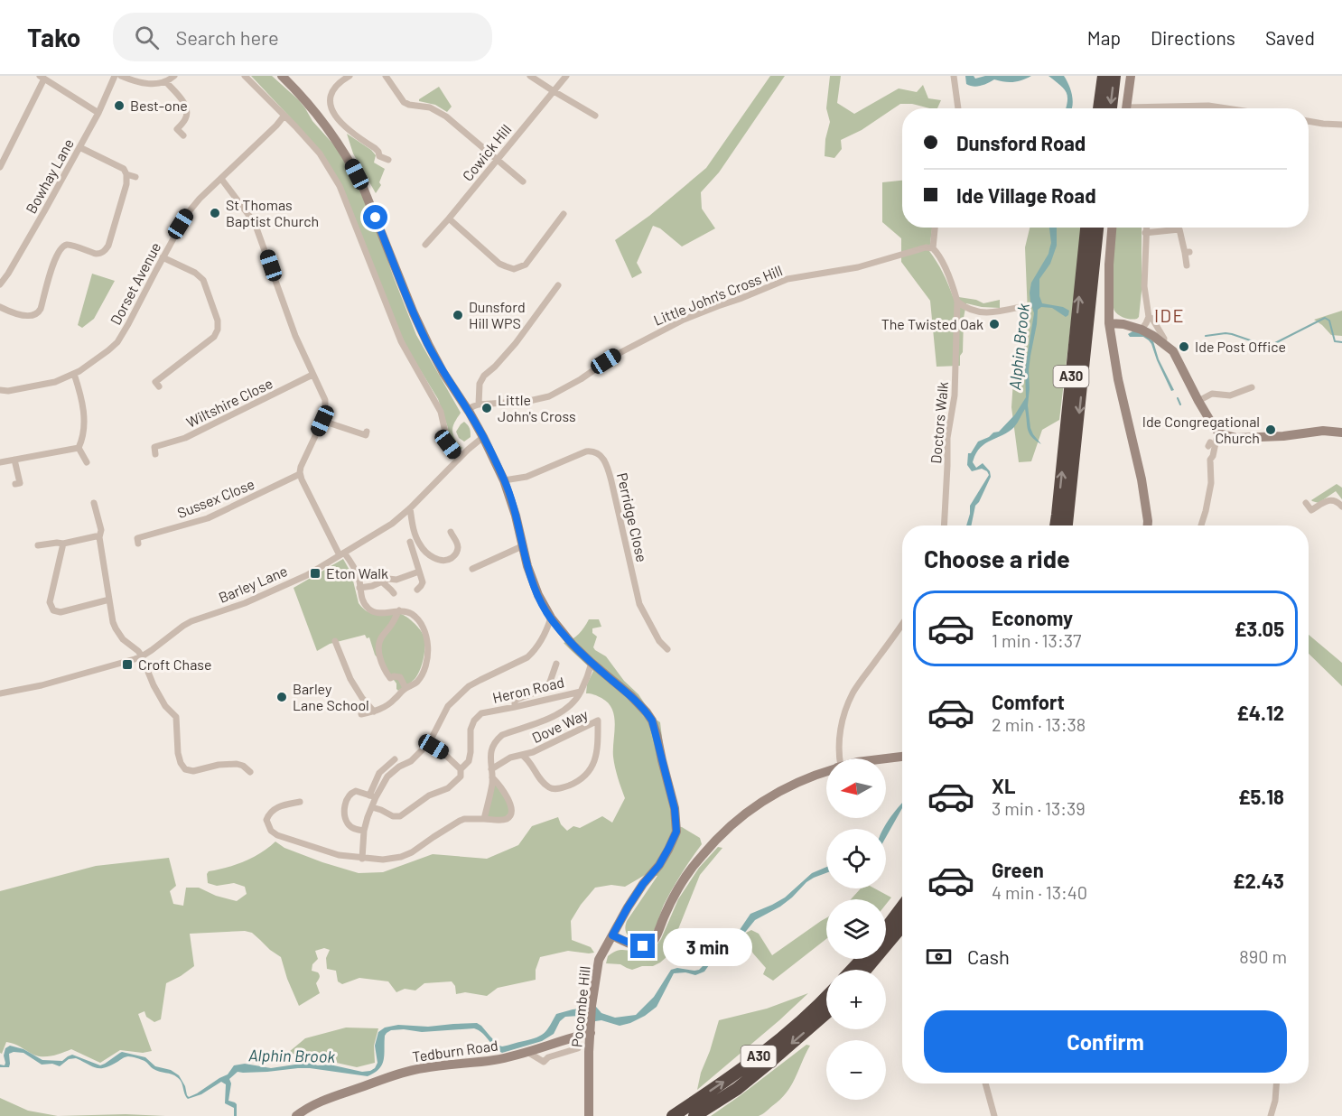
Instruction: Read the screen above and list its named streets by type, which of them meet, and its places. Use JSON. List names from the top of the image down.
{
  "streets": {
    "highway": ["A30"],
    "street": [
      "Cowick Hill",
      "Bowhay Lane",
      "Dorset Avenue",
      "Little John's Cross Hill",
      "Wiltshire Close",
      "Doctors Walk",
      "Sussex Close",
      "Perridge Close",
      "Barley Lane",
      "Heron Road",
      "Dove Way",
      "Pocombe Hill",
      "Tedburn Road"
    ]
  },
  "crossings": [
    ["Little John's Cross Hill", "Pocombe Hill"],
    ["Perridge Close", "Pocombe Hill"],
    ["Barley Lane", "Pocombe Hill"],
    ["Heron Road", "Pocombe Hill"],
    ["Pocombe Hill", "Tedburn Road"]
  ],
  "districts": ["IDE"],
  "water": ["Alphin Brook"],
  "places": {
    "other": [
      "Best-one",
      "St Thomas Baptist Church",
      "Dunsford Hill WPS",
      "The Twisted Oak",
      "Ide Post Office",
      "Little John's Cross",
      "Ide Congregational Church",
      "Barley Lane School"
    ],
    "transit": ["Eton Walk", "Croft Chase"]
  },
  "north": "left",
  "page": {
    "header": "Tako",
    "search": "Search here",
    "nav": ["Map", "Directions", "Saved"],
    "banner": ["Dunsford Road", "Ide Village Road"],
    "heading": "Choose a ride",
    "list": [
      {
        "name": "Economy",
        "note": "1 min · 13:37",
        "value": "£3.05"
      },
      {
        "name": "Comfort",
        "note": "2 min · 13:38",
        "value": "£4.12"
      },
      {
        "name": "XL",
        "note": "3 min · 13:39",
        "value": "£5.18"
      },
      {
        "name": "Green",
        "note": "4 min · 13:40",
        "value": "£2.43"
      }
    ],
    "map_buttons": ["+", "−"],
    "pay": ["Cash", "890 m"],
    "bubble": "3 min",
    "buttons": "Confirm"
  }
}
